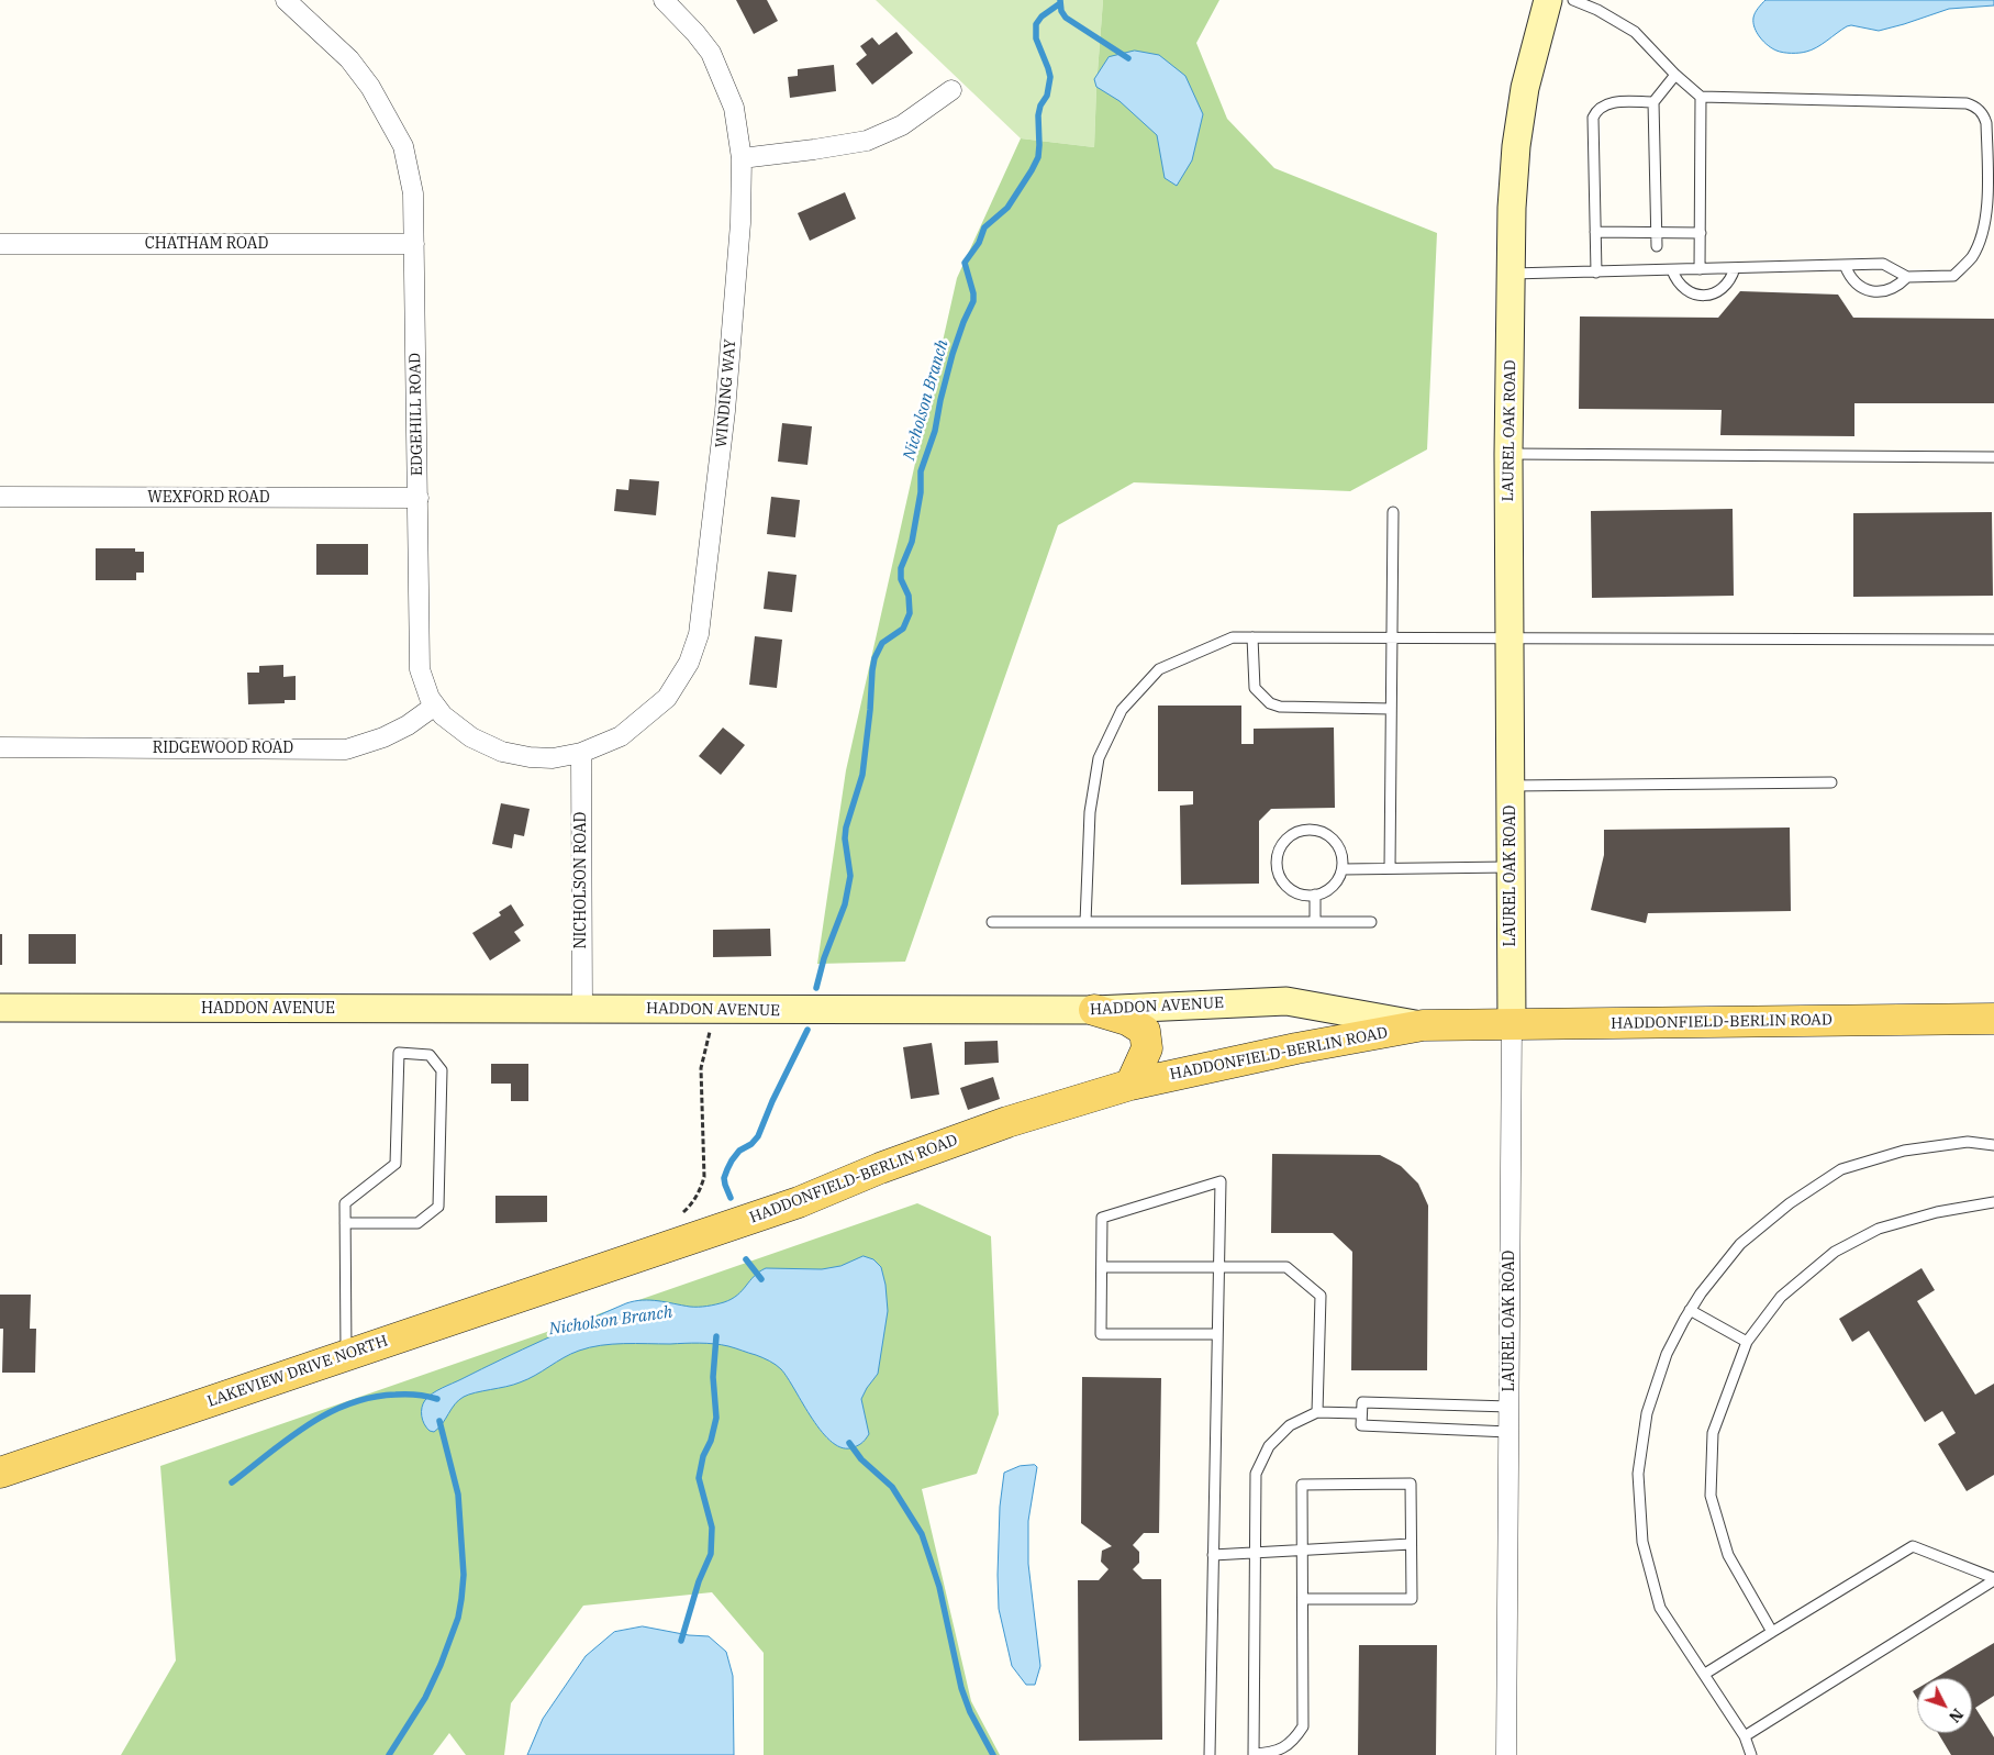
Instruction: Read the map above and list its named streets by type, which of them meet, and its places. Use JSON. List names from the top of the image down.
{
  "streets": {
    "main road": ["HADDONFIELD-BERLIN ROAD", "LAKEVIEW DRIVE NORTH"],
    "street": [
      "CHATHAM ROAD",
      "WINDING WAY",
      "EDGEHILL ROAD",
      "LAUREL OAK ROAD",
      "WEXFORD ROAD",
      "RIDGEWOOD ROAD",
      "NICHOLSON ROAD",
      "HADDON AVENUE"
    ]
  },
  "crossings": [
    ["CHATHAM ROAD", "EDGEHILL ROAD"],
    ["WINDING WAY", "EDGEHILL ROAD"],
    ["WINDING WAY", "NICHOLSON ROAD"],
    ["EDGEHILL ROAD", "WEXFORD ROAD"],
    ["EDGEHILL ROAD", "RIDGEWOOD ROAD"],
    ["EDGEHILL ROAD", "NICHOLSON ROAD"],
    ["LAUREL OAK ROAD", "HADDONFIELD-BERLIN ROAD"],
    ["NICHOLSON ROAD", "HADDON AVENUE"],
    ["HADDON AVENUE", "HADDONFIELD-BERLIN ROAD"],
    ["HADDONFIELD-BERLIN ROAD", "LAKEVIEW DRIVE NORTH"]
  ],
  "water": ["Nicholson Branch"],
  "north": "bottom right"
}
